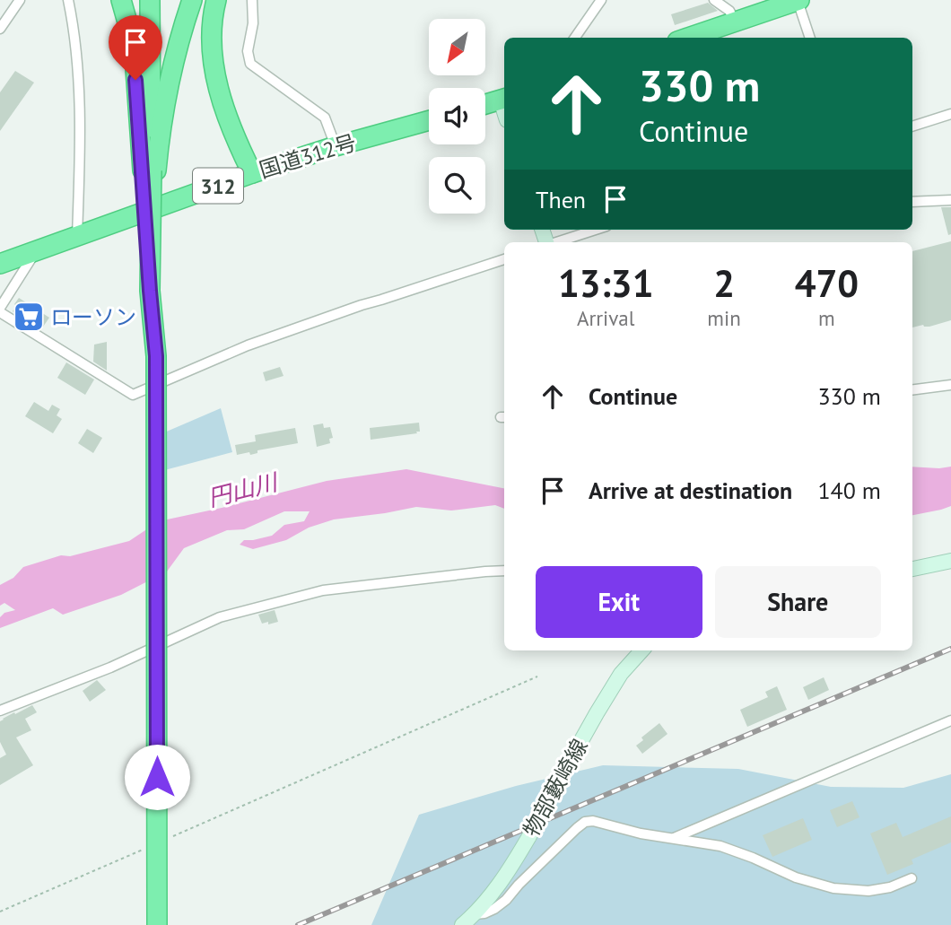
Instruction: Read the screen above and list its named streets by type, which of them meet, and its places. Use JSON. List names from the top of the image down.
{
  "streets": {
    "highway": ["国道312号", "312"],
    "main road": ["物部藪崎線"]
  },
  "water": ["円山川"],
  "places": {
    "supermarket": ["ローソン"]
  },
  "north": "bottom left",
  "page": {
    "turn": ["330 m", "Continue"],
    "then": "Then",
    "eta": [
      "13:31",
      "Arrival",
      "2",
      "min",
      "470",
      "m"
    ],
    "list": [
      {
        "name": "Continue",
        "value": "330 m"
      },
      {
        "name": "Arrive at destination",
        "value": "140 m"
      }
    ],
    "buttons": ["Exit", "Share"]
  }
}
